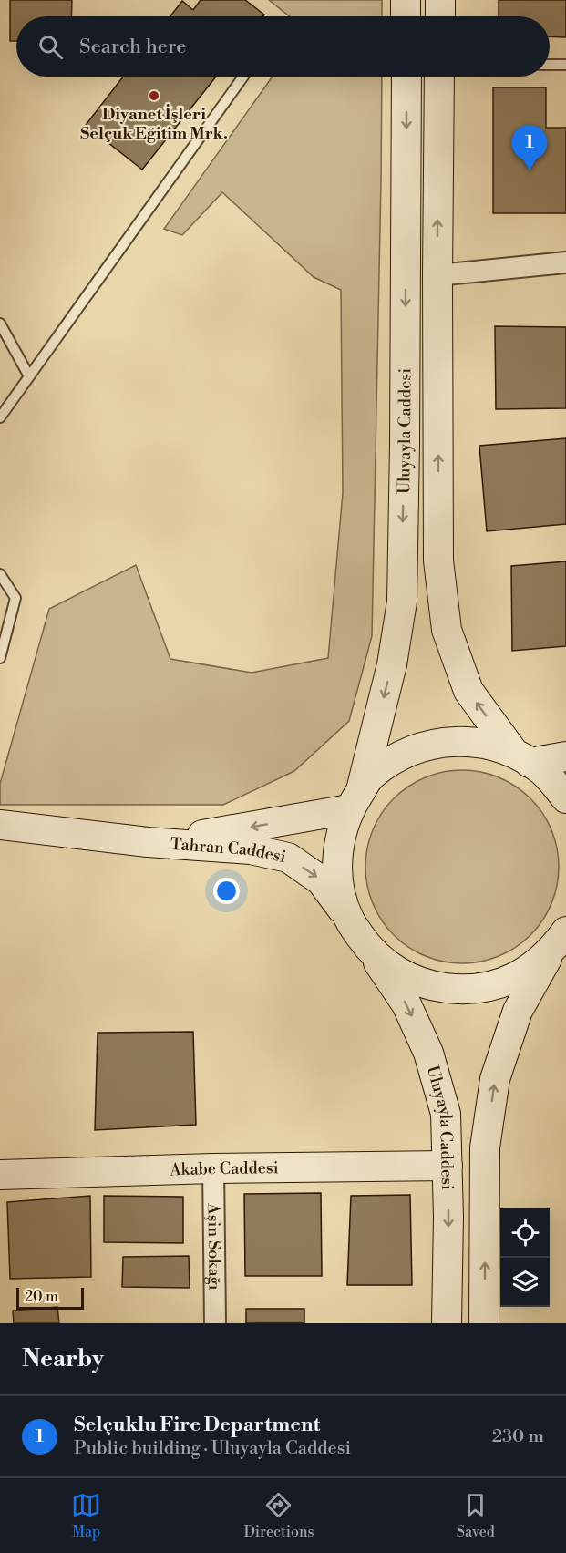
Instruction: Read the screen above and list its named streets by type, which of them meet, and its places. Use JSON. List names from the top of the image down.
{
  "streets": {
    "main road": ["Uluyayla Caddesi", "Tahran Caddesi", "Akabe Caddesi"],
    "street": ["Aşin Sokağı"]
  },
  "crossings": [
    ["Uluyayla Caddesi", "Tahran Caddesi"],
    ["Uluyayla Caddesi", "Akabe Caddesi"],
    ["Akabe Caddesi", "Aşin Sokağı"]
  ],
  "places": ["Diyanet İşleri Selçuk Eğitim Mrk."],
  "scale_bar": "20 m",
  "page": {
    "search": "Search here",
    "pins": "1",
    "scale": "20 m",
    "heading": "Nearby",
    "list": [
      {
        "mark": "1",
        "name": "Selçuklu Fire Department",
        "note": "Public building · Uluyayla Caddesi",
        "value": "230 m"
      }
    ],
    "nav": ["Map", "Directions", "Saved"]
  }
}
